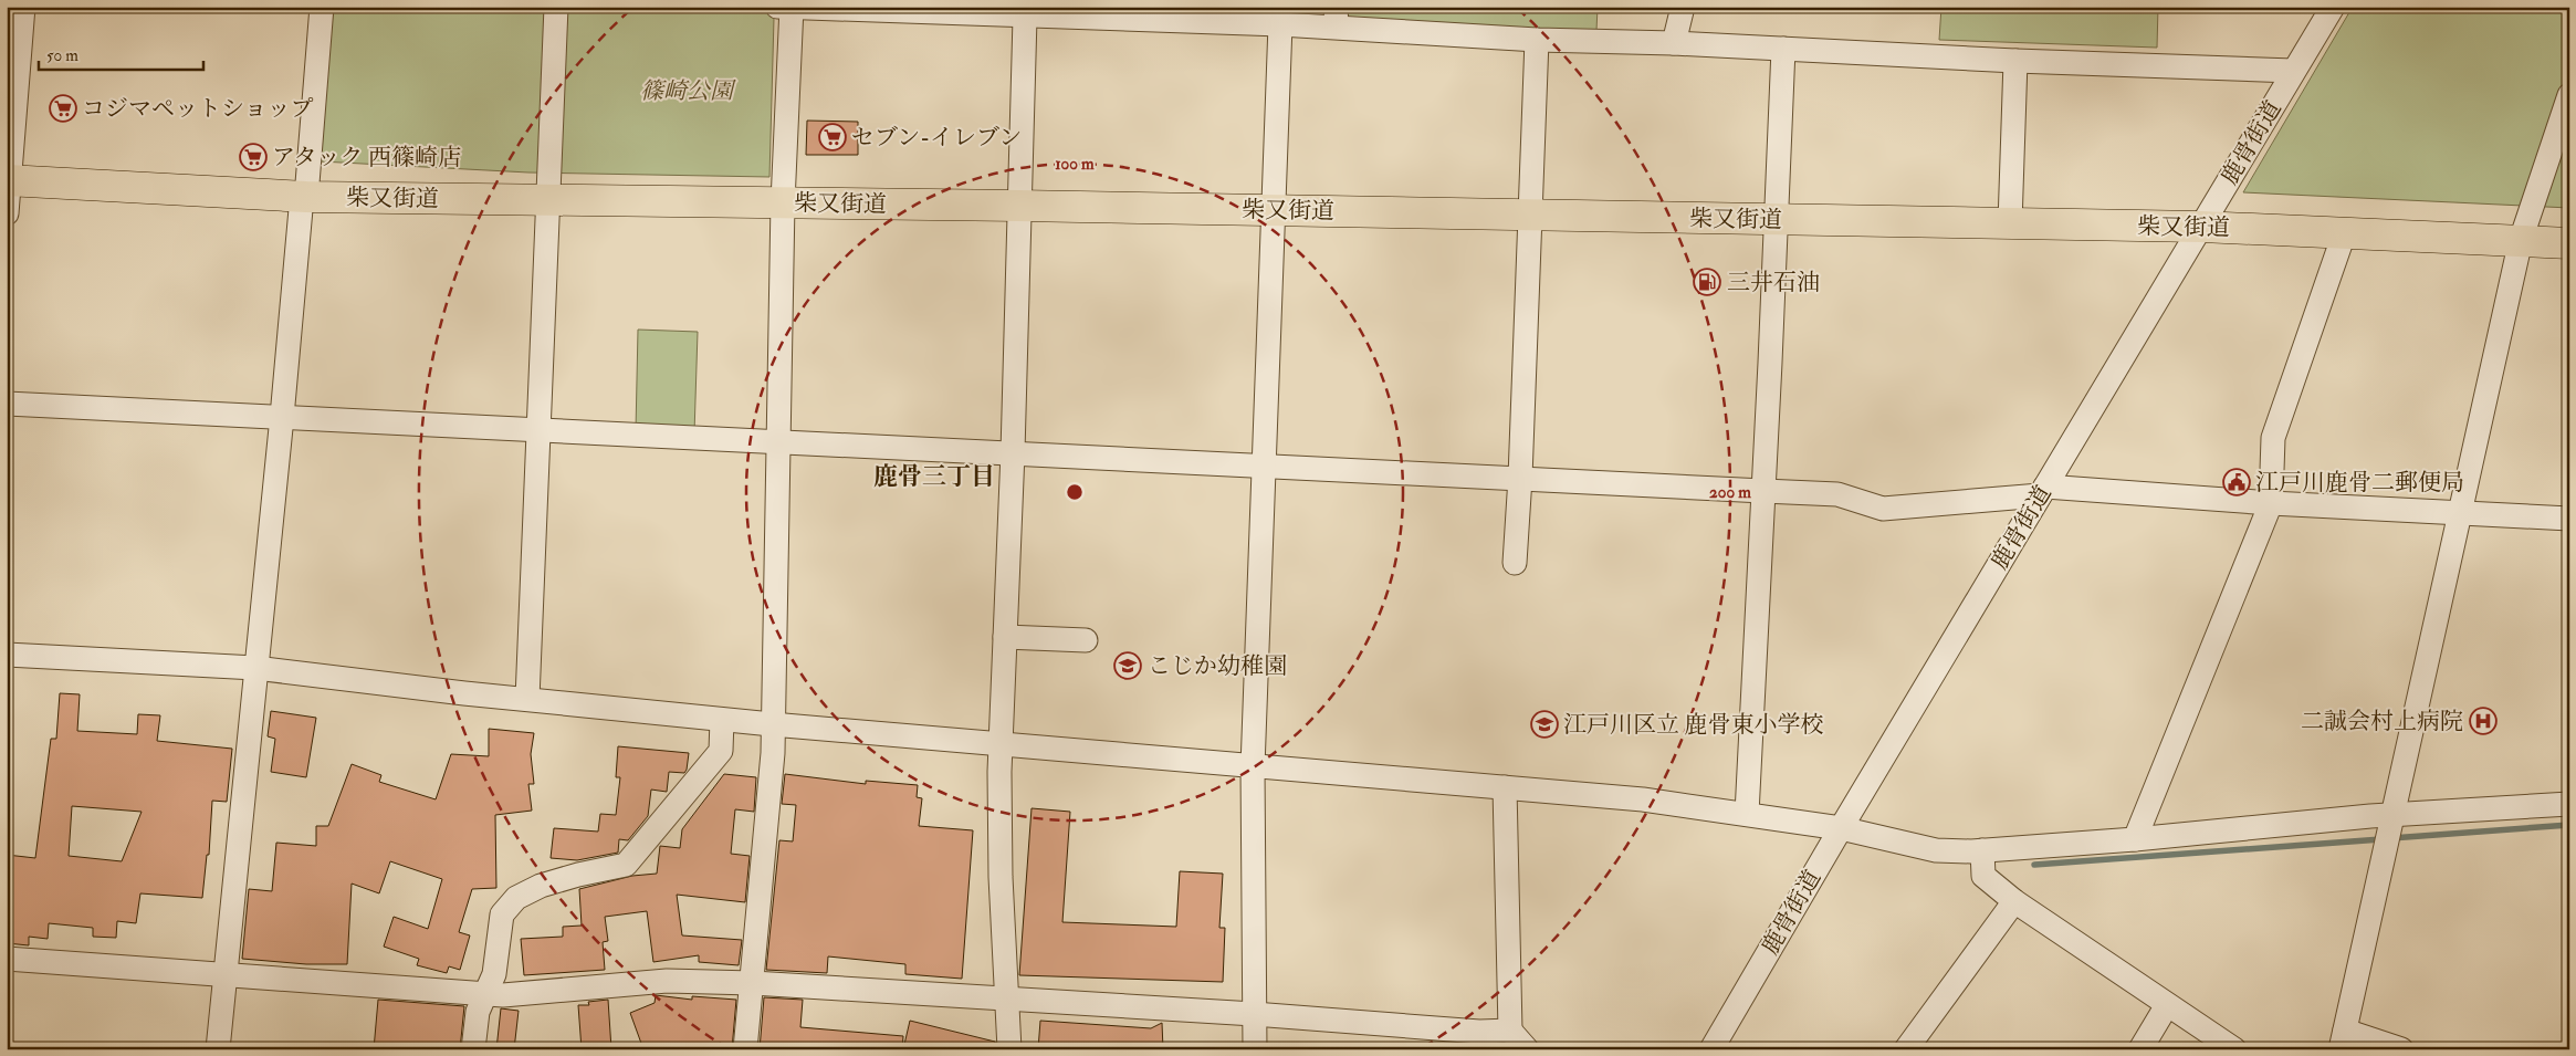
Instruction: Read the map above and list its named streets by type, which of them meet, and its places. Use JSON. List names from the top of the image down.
{
  "streets": {
    "main road": ["柴又街道"],
    "street": ["鹿骨街道"]
  },
  "crossings": [
    ["鹿骨街道", "柴又街道"]
  ],
  "districts": ["鹿骨三丁目"],
  "parks": ["篠崎公園"],
  "places": {
    "supermarket": ["コジマペットショップ", "セブン-イレブン", "アタック 西篠崎店"],
    "fuel station": ["三井石油"],
    "public building": ["江戸川鹿骨二郵便局"],
    "school or university": ["こじか幼稚園", "江戸川区立 鹿骨東小学校"],
    "hospital": ["二誠会村上病院"]
  },
  "scale_bar": "50 m",
  "rings": ["100 m", "200 m"]
}
